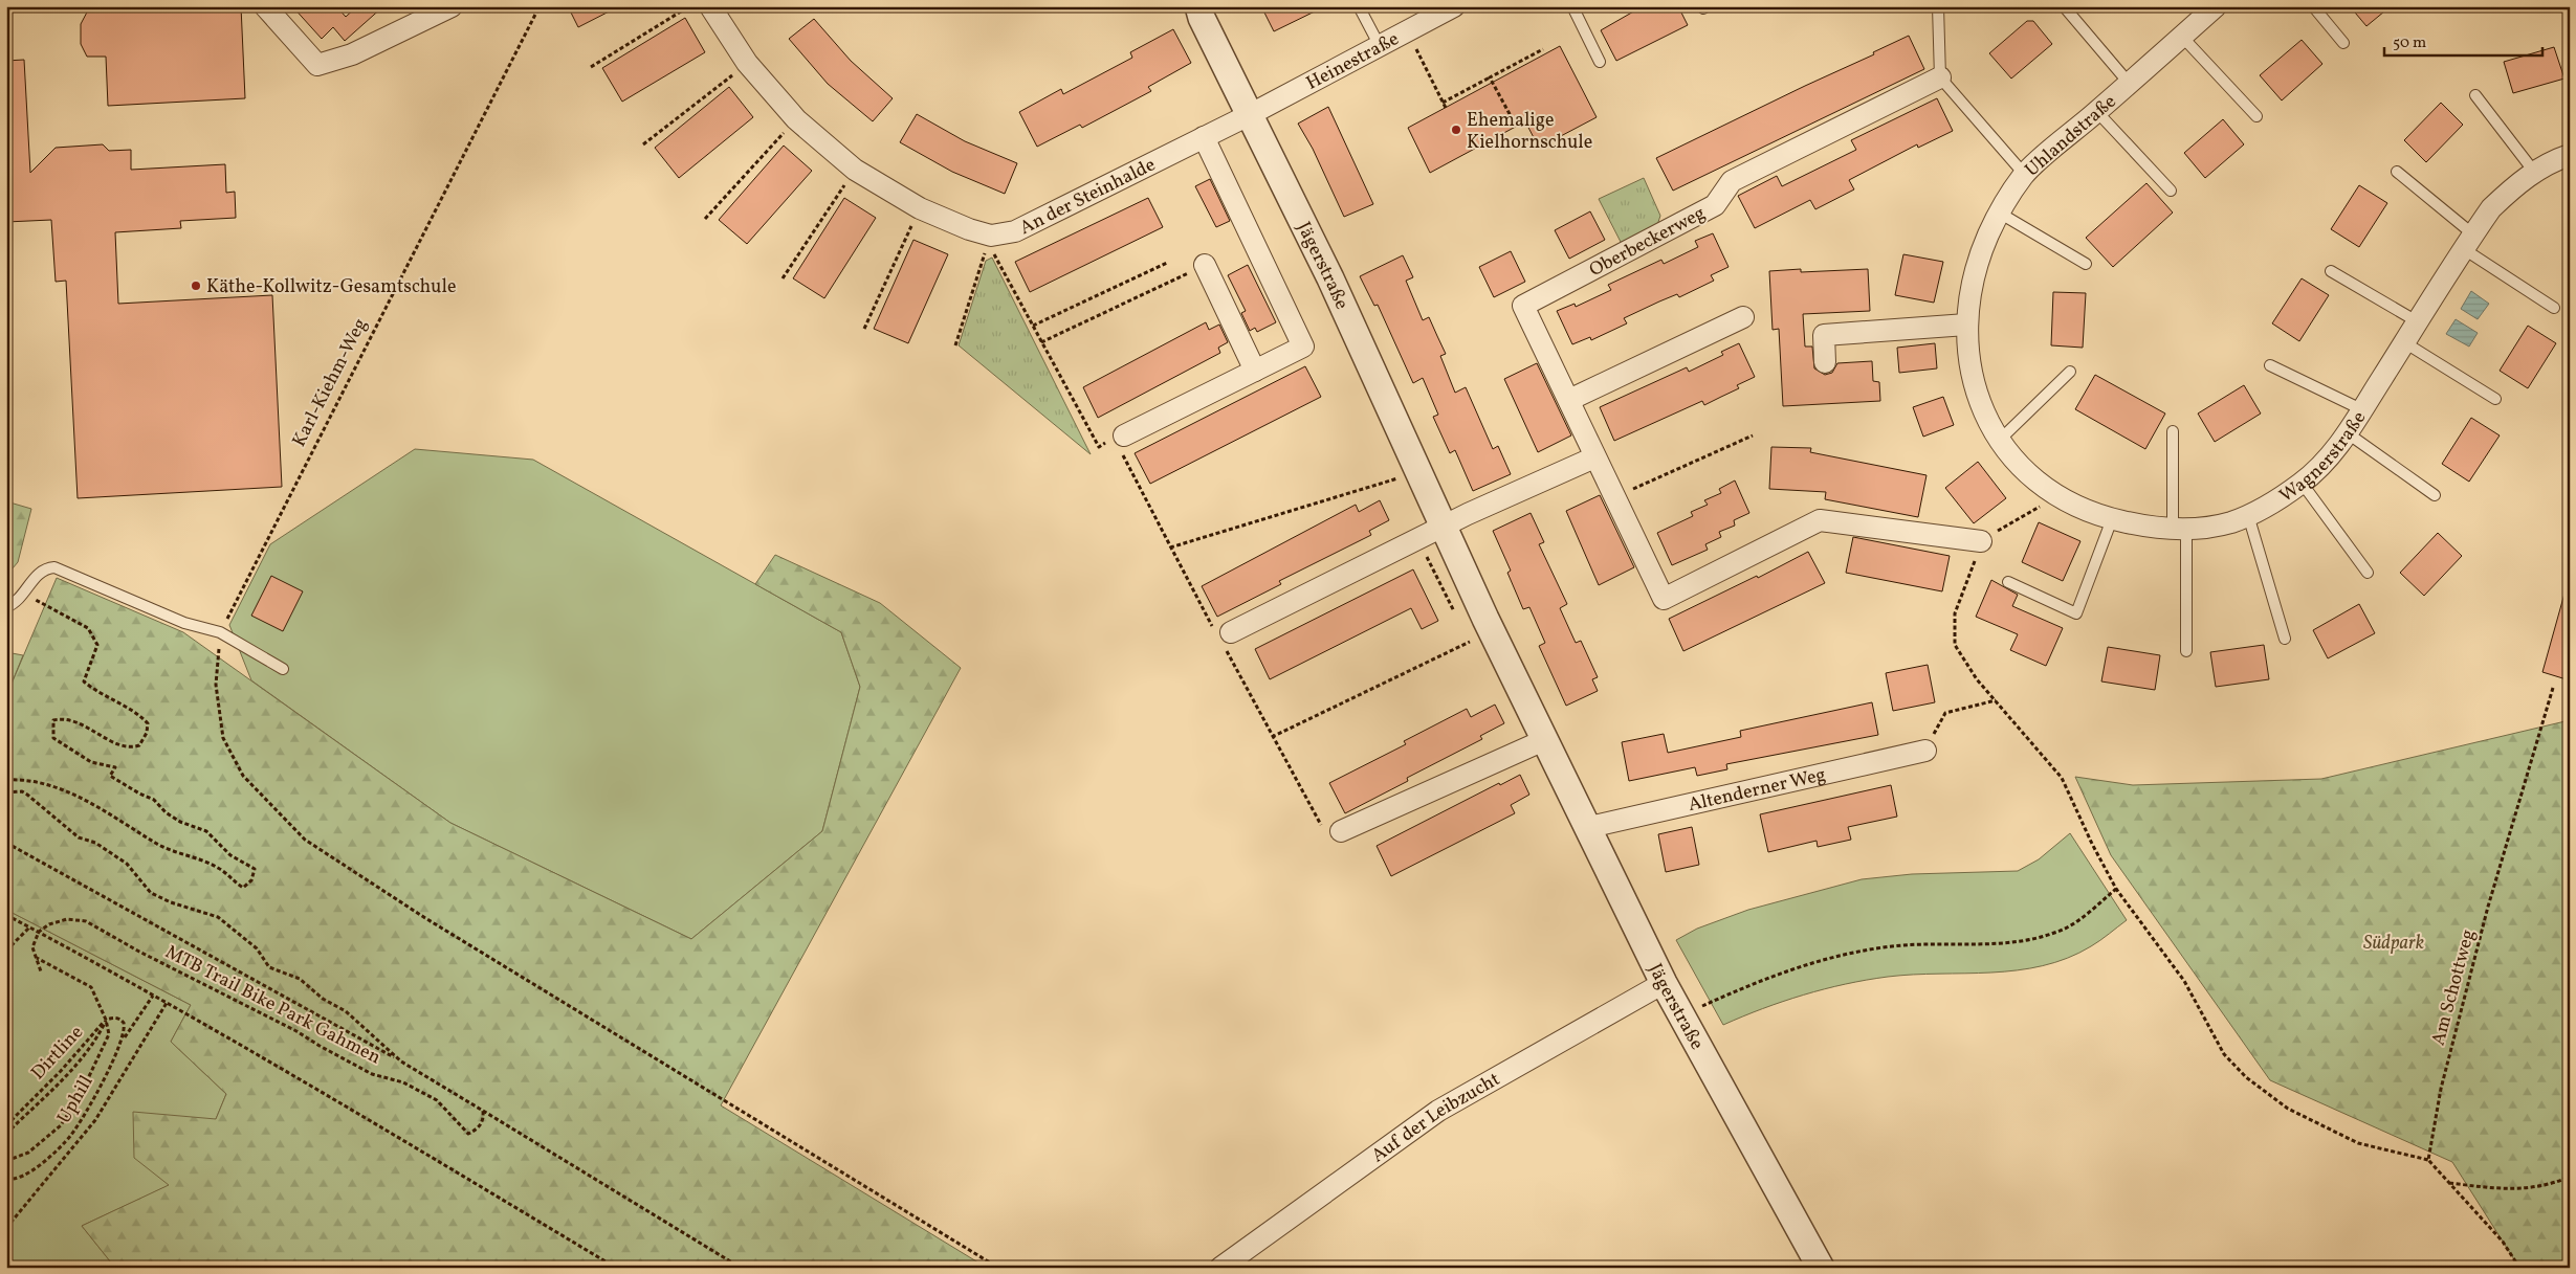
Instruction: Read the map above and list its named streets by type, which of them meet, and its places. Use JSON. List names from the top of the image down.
{
  "streets": {
    "street": [
      "Heinestraße",
      "Uhlandstraße",
      "An der Steinhalde",
      "Oberbeckerweg",
      "Jägerstraße",
      "Wagnerstraße",
      "Altenderner Weg",
      "Auf der Leibzucht"
    ],
    "path": [
      "Karl-Kiehm-Weg",
      "Am Schottweg",
      "MTB Trail Bike Park Gahmen",
      "Dirtline",
      "Uphill"
    ]
  },
  "crossings": [
    ["Heinestraße", "An der Steinhalde"],
    ["Heinestraße", "Jägerstraße"],
    ["Uhlandstraße", "Wagnerstraße"],
    ["An der Steinhalde", "Jägerstraße"],
    ["Jägerstraße", "Altenderner Weg"],
    ["Jägerstraße", "Auf der Leibzucht"]
  ],
  "parks": ["Südpark"],
  "places": ["Ehemalige Kielhornschule", "Käthe-Kollwitz-Gesamtschule"],
  "scale_bar": "50 m"
}
